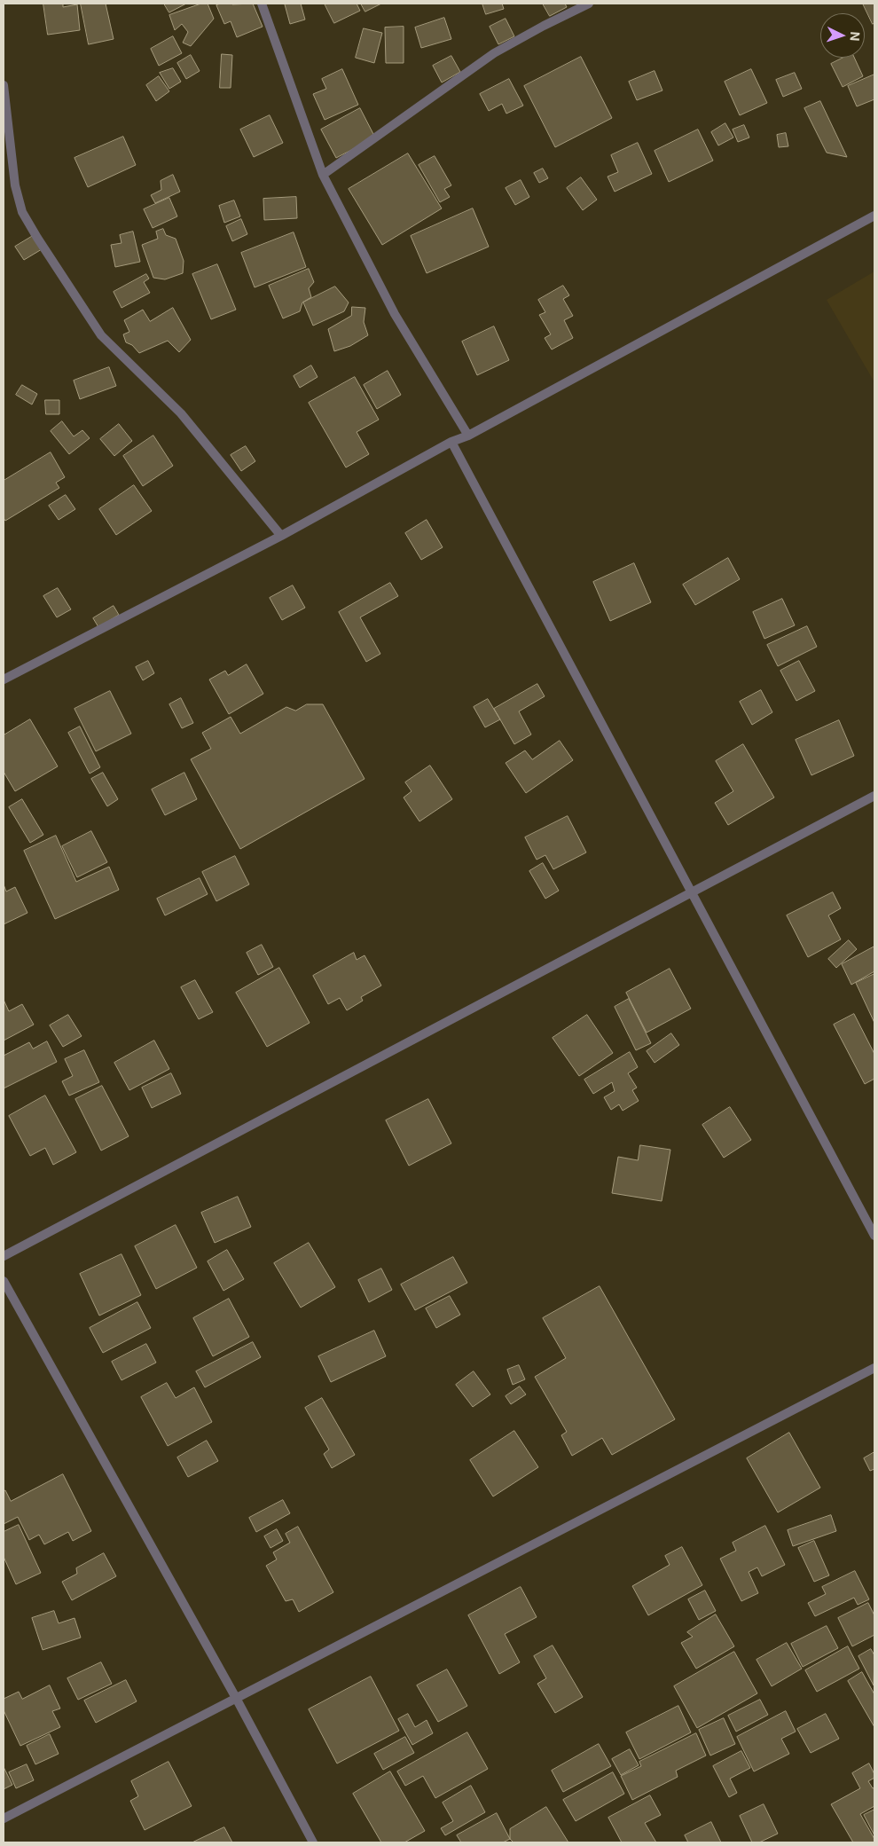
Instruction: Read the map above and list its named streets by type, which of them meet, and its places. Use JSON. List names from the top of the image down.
{
  "north": "right"
}
